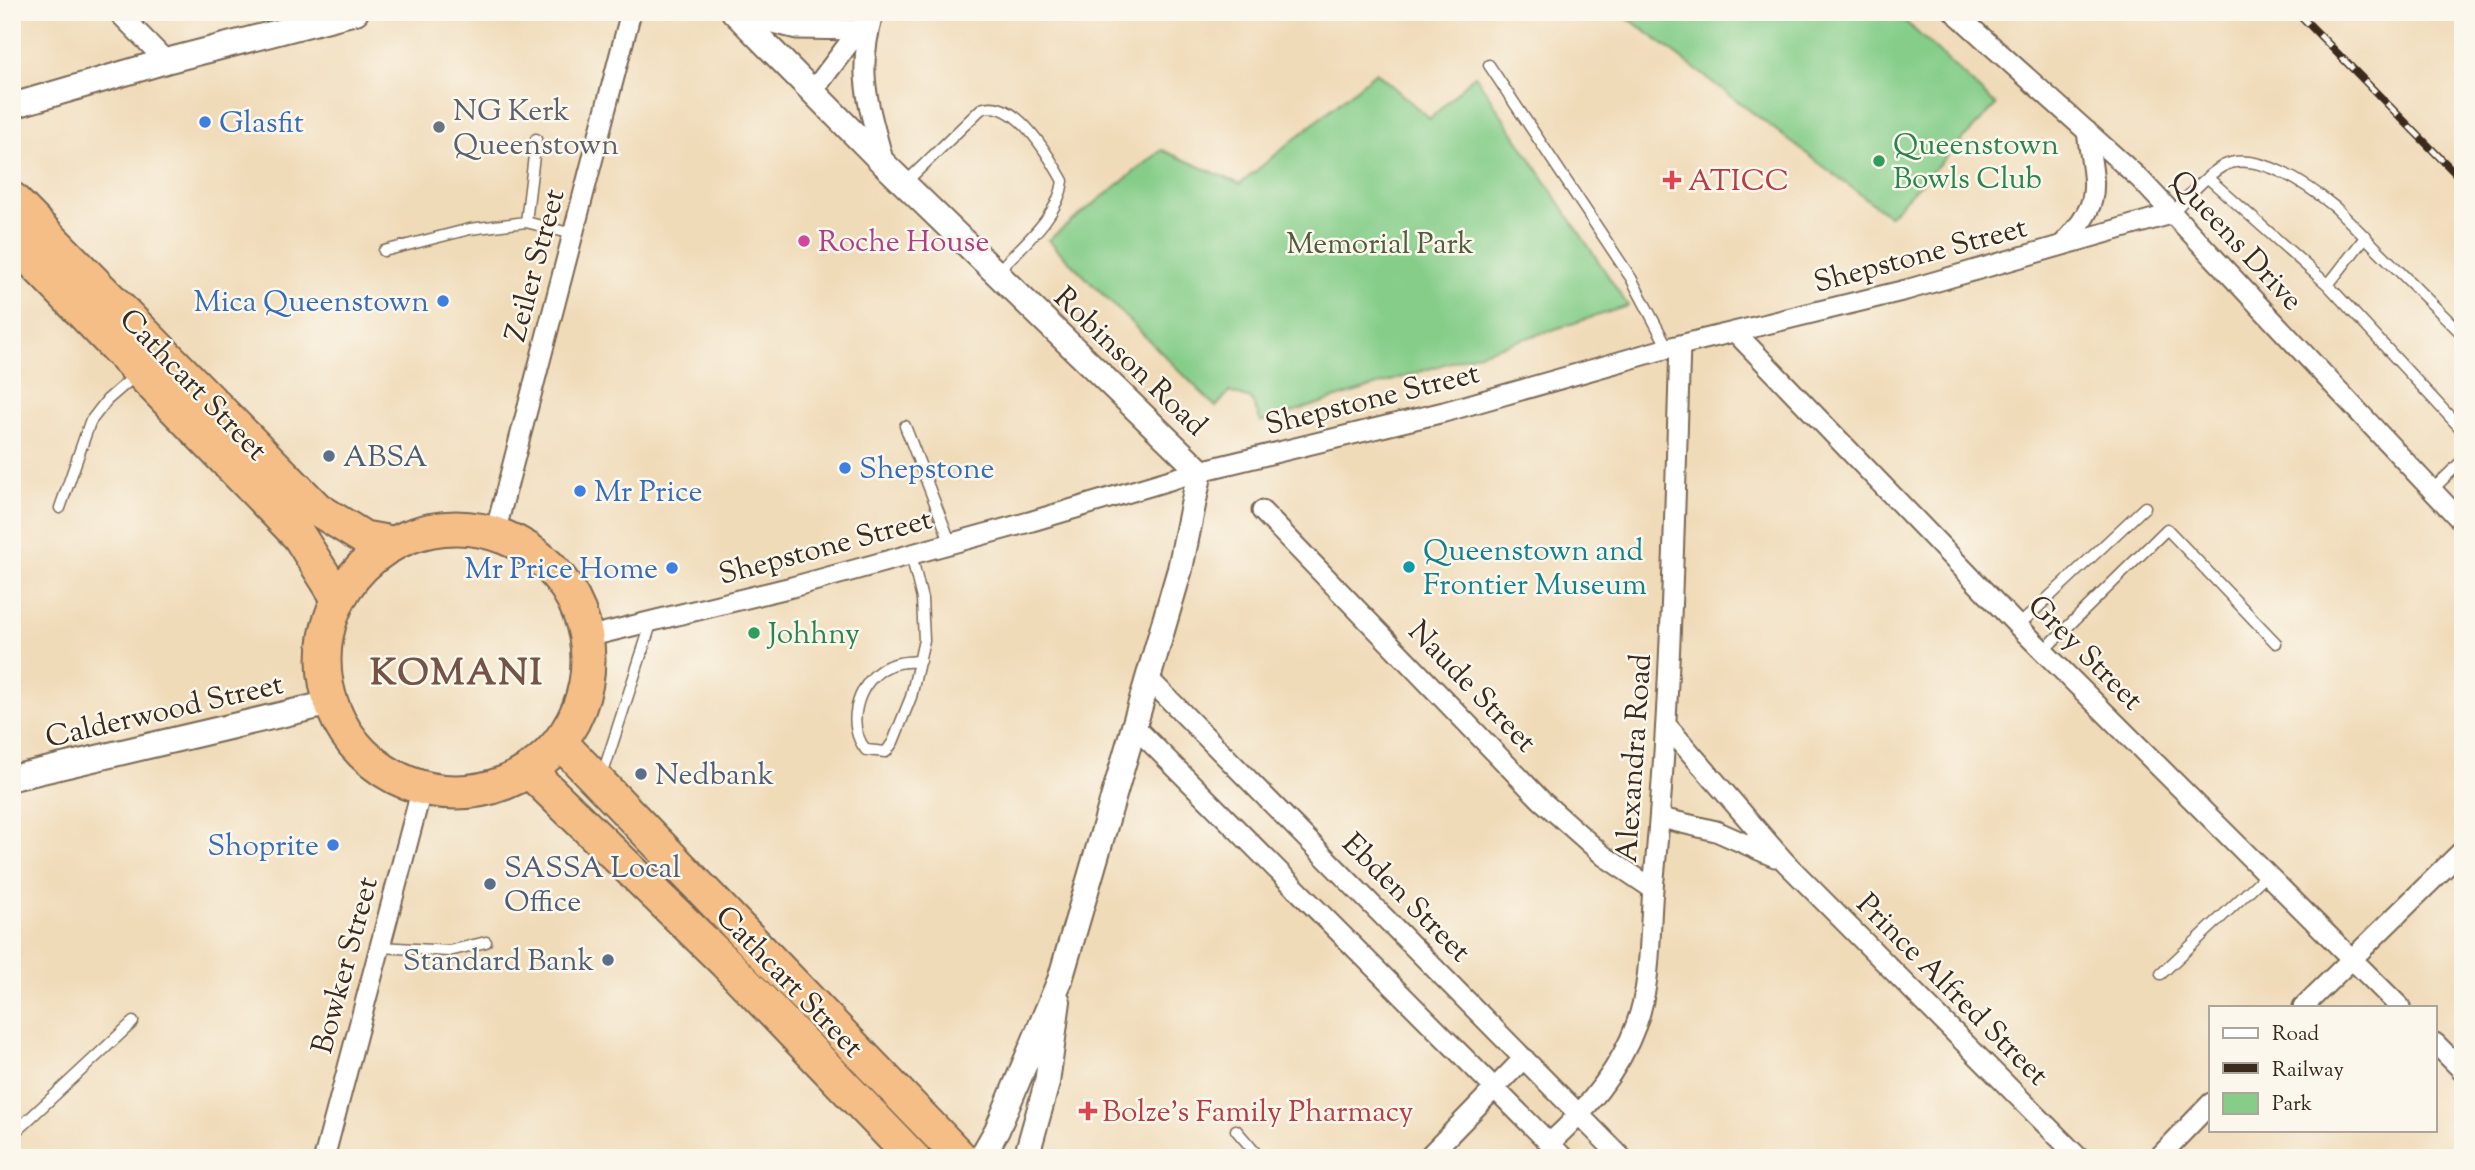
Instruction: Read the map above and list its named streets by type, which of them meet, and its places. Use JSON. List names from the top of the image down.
{
  "streets": {
    "highway": ["Cathcart Street"],
    "street": [
      "Queens Drive",
      "Shepstone Street",
      "Zeiler Street",
      "Robinson Road",
      "Grey Street",
      "Naude Street",
      "Calderwood Street",
      "Alexandra Road",
      "Ebden Street",
      "Bowker Street",
      "Prince Alfred Street"
    ]
  },
  "crossings": [
    ["Queens Drive", "Shepstone Street"],
    ["Shepstone Street", "Robinson Road"],
    ["Shepstone Street", "Grey Street"],
    ["Shepstone Street", "Alexandra Road"],
    ["Robinson Road", "Ebden Street"],
    ["Naude Street", "Alexandra Road"],
    ["Alexandra Road", "Ebden Street"],
    ["Alexandra Road", "Prince Alfred Street"]
  ],
  "districts": ["KOMANI"],
  "parks": ["Memorial Park"],
  "places": {
    "other": [
      "Glasfit",
      "NG Kerk Queenstown",
      "Queenstown Bowls Club",
      "Roche House",
      "Mica Queenstown",
      "ABSA",
      "Shepstone",
      "Mr Price",
      "Queenstown and Frontier Museum",
      "Mr Price Home",
      "Johhny",
      "Nedbank",
      "Shoprite",
      "SASSA Local Office",
      "Standard Bank"
    ],
    "health": ["ATICC", "Bolze's Family Pharmacy"]
  },
  "legend": ["Road", "Railway", "Park"]
}
